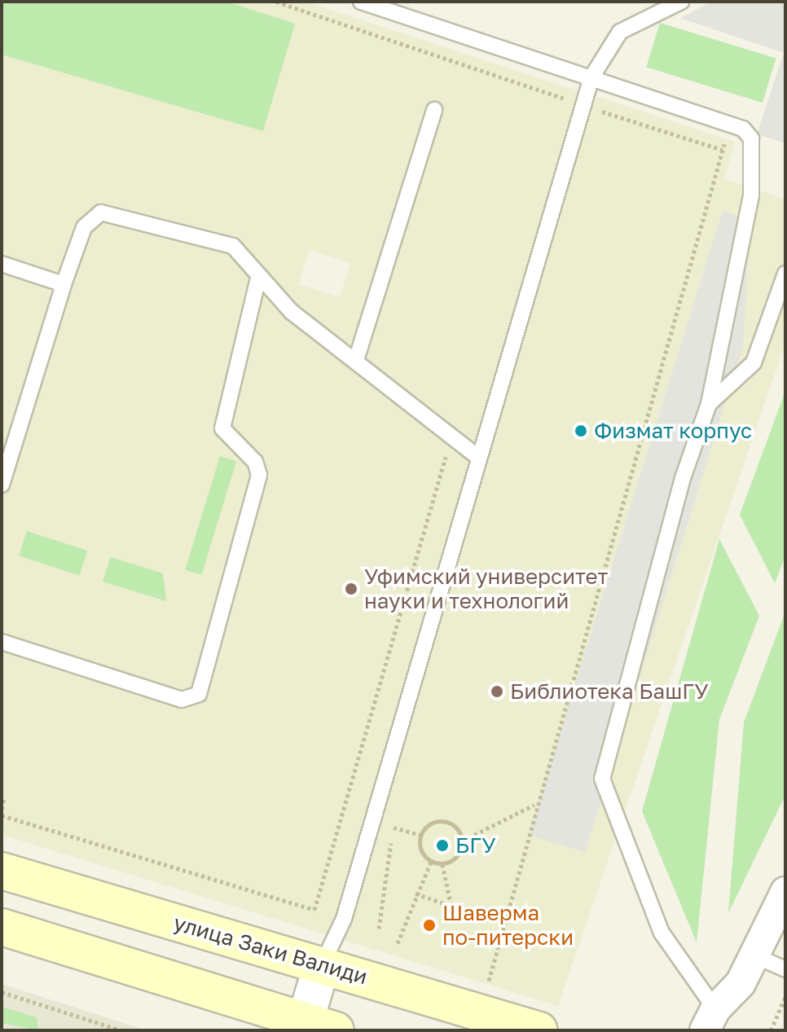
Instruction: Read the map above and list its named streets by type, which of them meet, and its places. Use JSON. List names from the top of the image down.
{
  "streets": {
    "main road": ["улица Заки Валиди"]
  },
  "places": [
    "Физмат корпус",
    "Уфимский университет науки и технологий",
    "Библиотека БашГУ",
    "БГУ",
    "Шаверма по-питерски"
  ]
}
